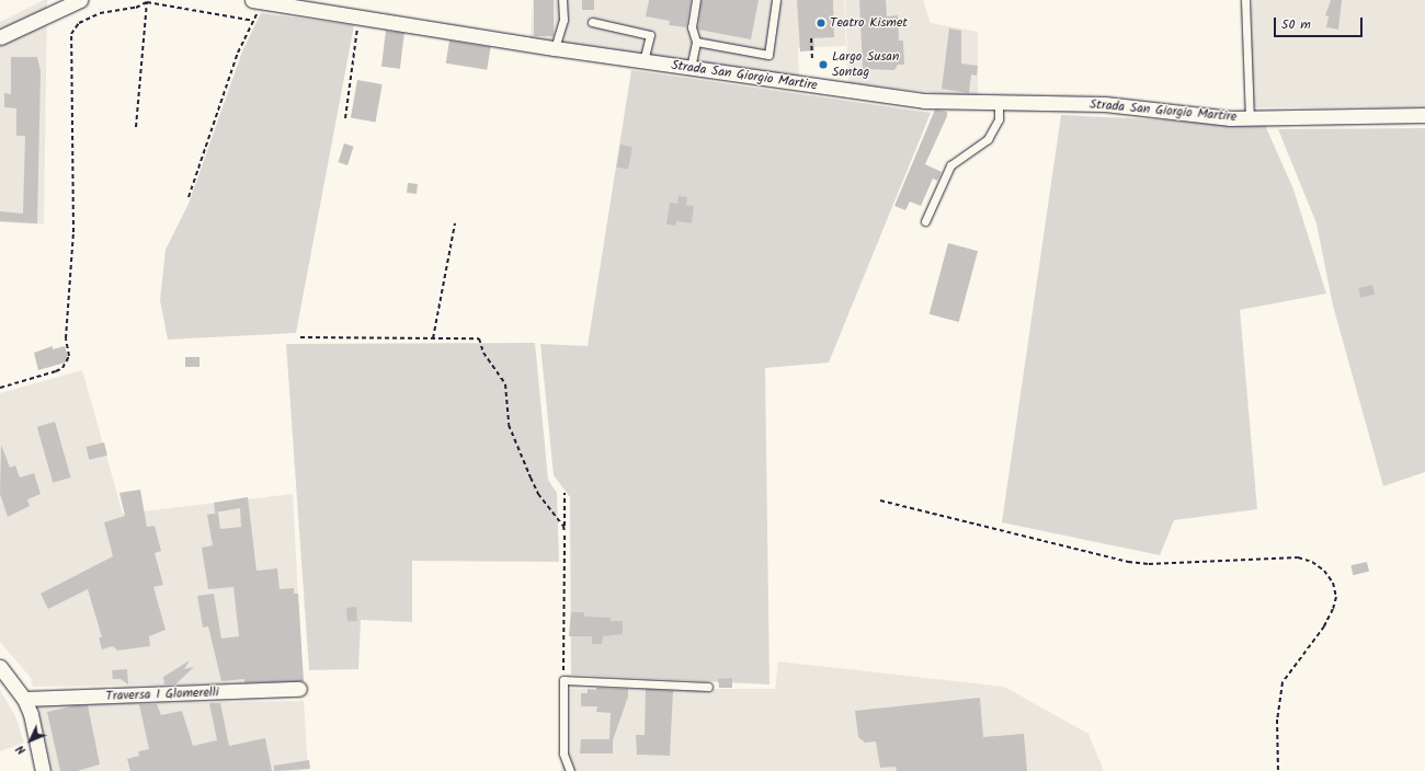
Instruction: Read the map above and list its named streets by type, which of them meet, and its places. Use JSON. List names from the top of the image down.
{
  "streets": {
    "street": ["Strada San Giorgio Martire", "Traversa I Glomerelli"]
  },
  "places": ["Teatro Kismet", "Largo Susan Sontag"],
  "scale_bar": "50 m",
  "north": "bottom left"
}
